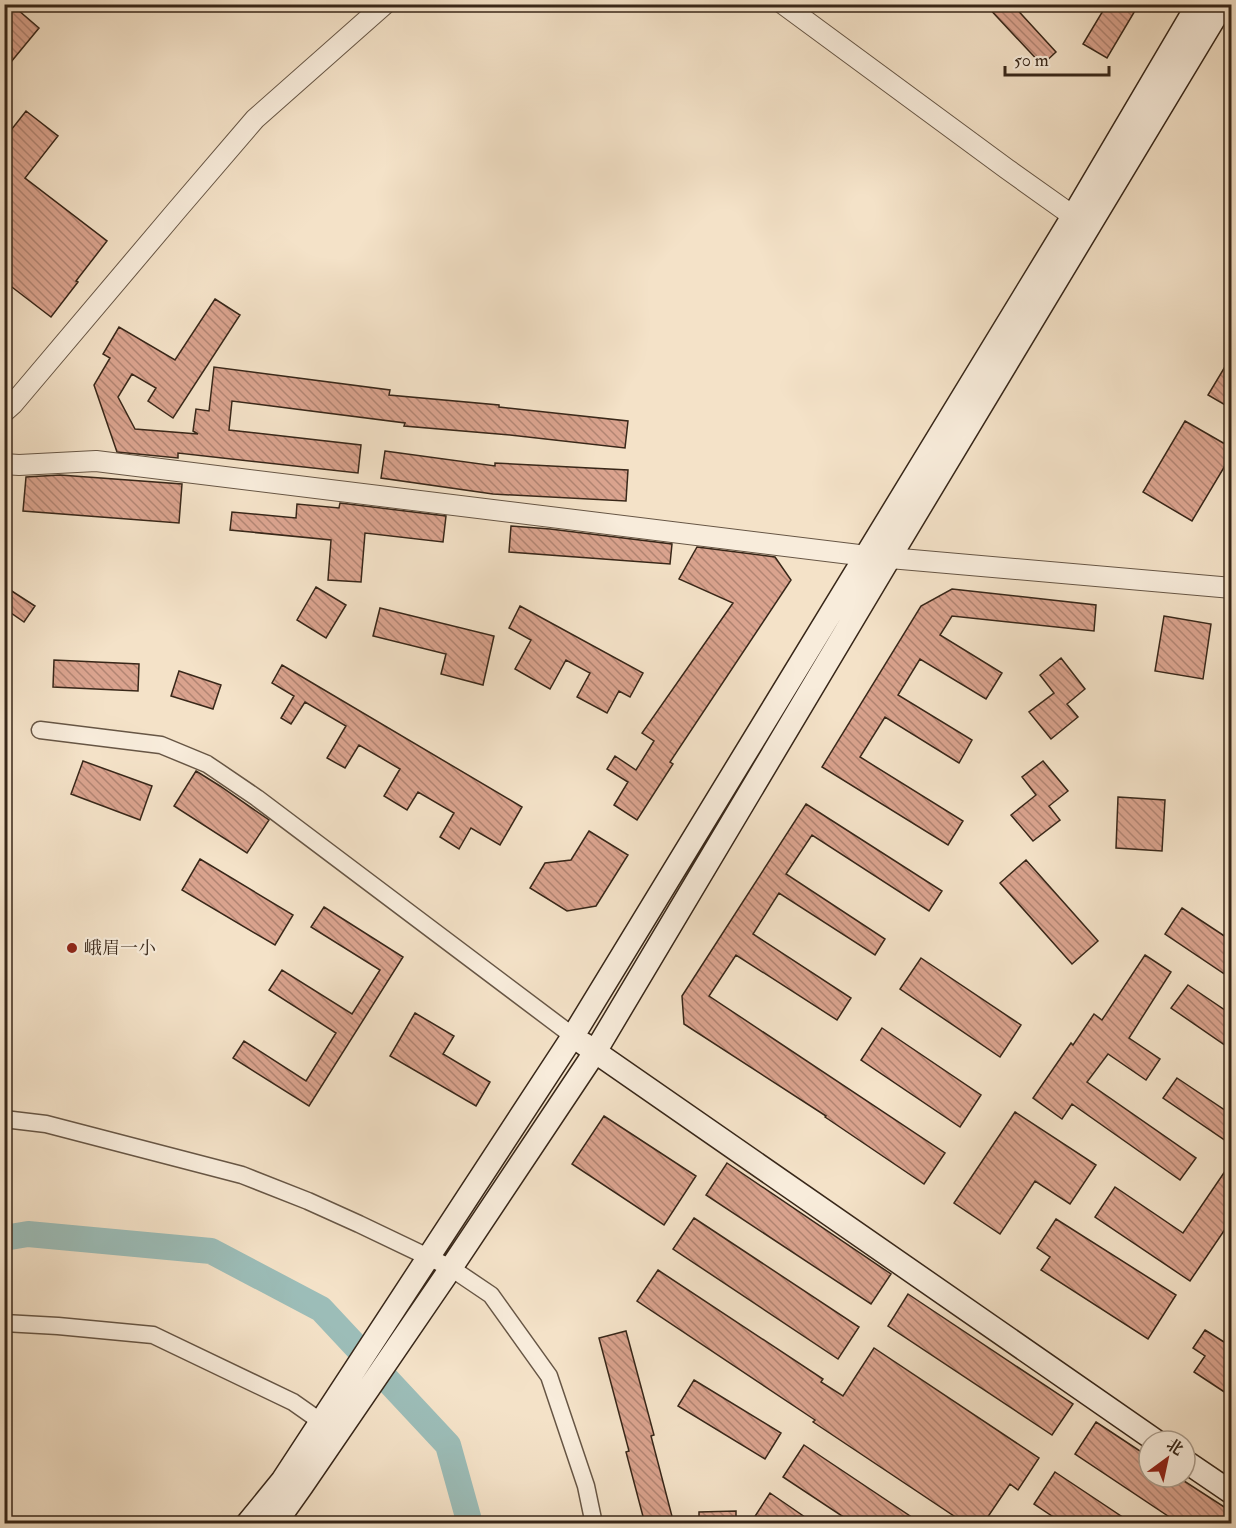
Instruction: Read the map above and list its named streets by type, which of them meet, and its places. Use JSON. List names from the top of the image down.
{
  "places": ["峨眉一小"],
  "scale_bar": "50 m",
  "north": "top right"
}
